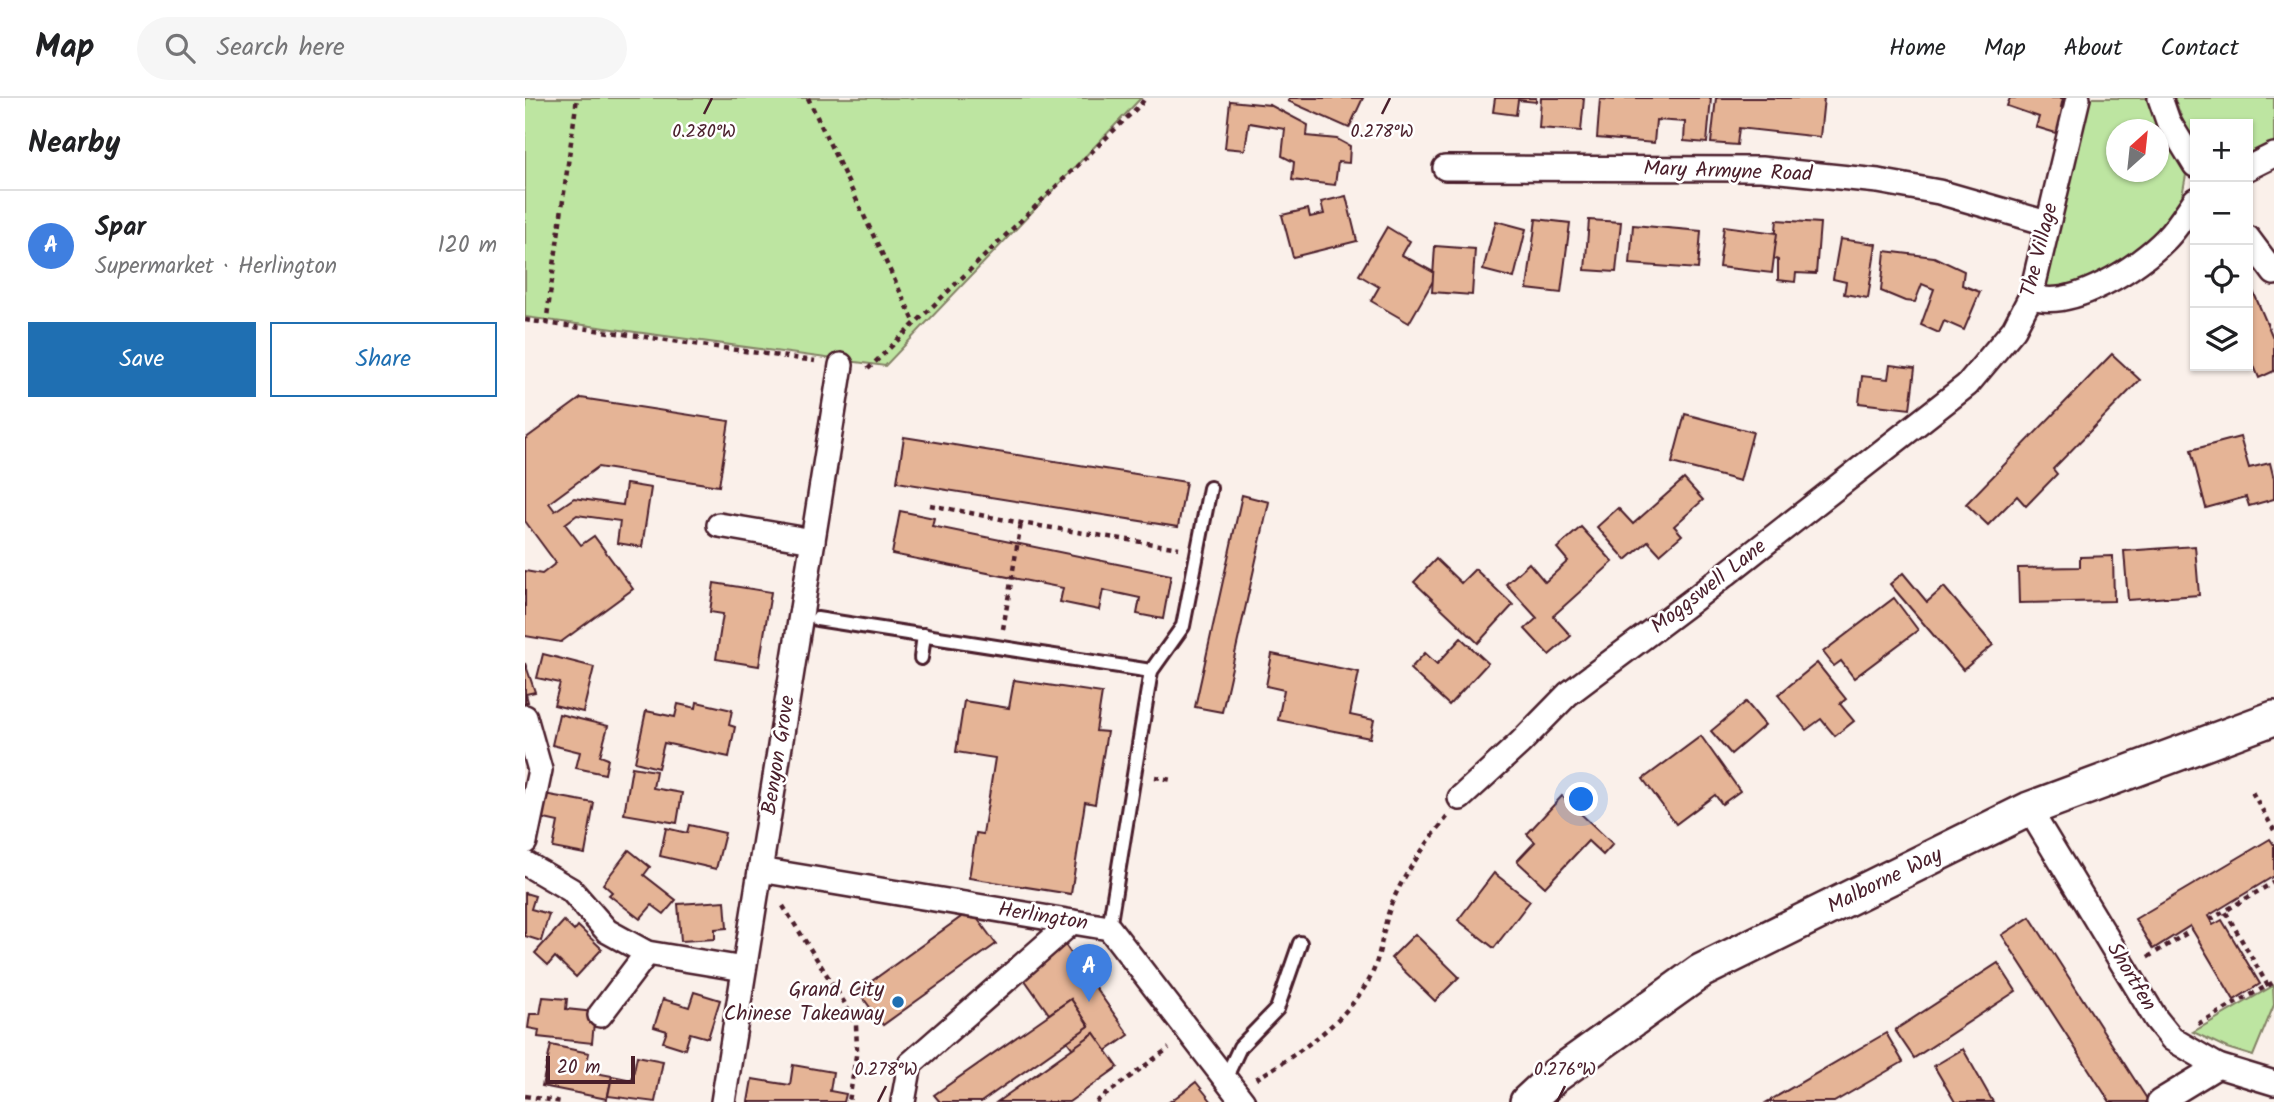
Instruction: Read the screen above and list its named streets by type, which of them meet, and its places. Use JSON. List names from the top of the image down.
{
  "streets": {
    "street": [
      "Mary Armyne Road",
      "The Village",
      "Moggswell Lane",
      "Benyon Grove",
      "Malborne Way",
      "Herlington",
      "Shortfen"
    ]
  },
  "crossings": [
    ["Mary Armyne Road", "The Village"],
    ["The Village", "Moggswell Lane"],
    ["Benyon Grove", "Herlington"],
    ["Malborne Way", "Shortfen"]
  ],
  "places": ["Grand City Chinese Takeaway"],
  "scale_bar": "20 m",
  "north": "top right",
  "page": {
    "header": "Map",
    "search": "Search here",
    "nav": [
      "Home",
      "Map",
      "About",
      "Contact"
    ],
    "heading": "Nearby",
    "map_buttons": ["+", "−"],
    "list": [
      {
        "mark": "A",
        "name": "Spar",
        "note": "Supermarket · Herlington",
        "value": "120 m"
      }
    ],
    "buttons": ["Save", "Share"],
    "pins": "A",
    "scale": "20 m"
  },
  "coordinates": ["0.280°W", "0.278°W", "0.276°W"]
}
